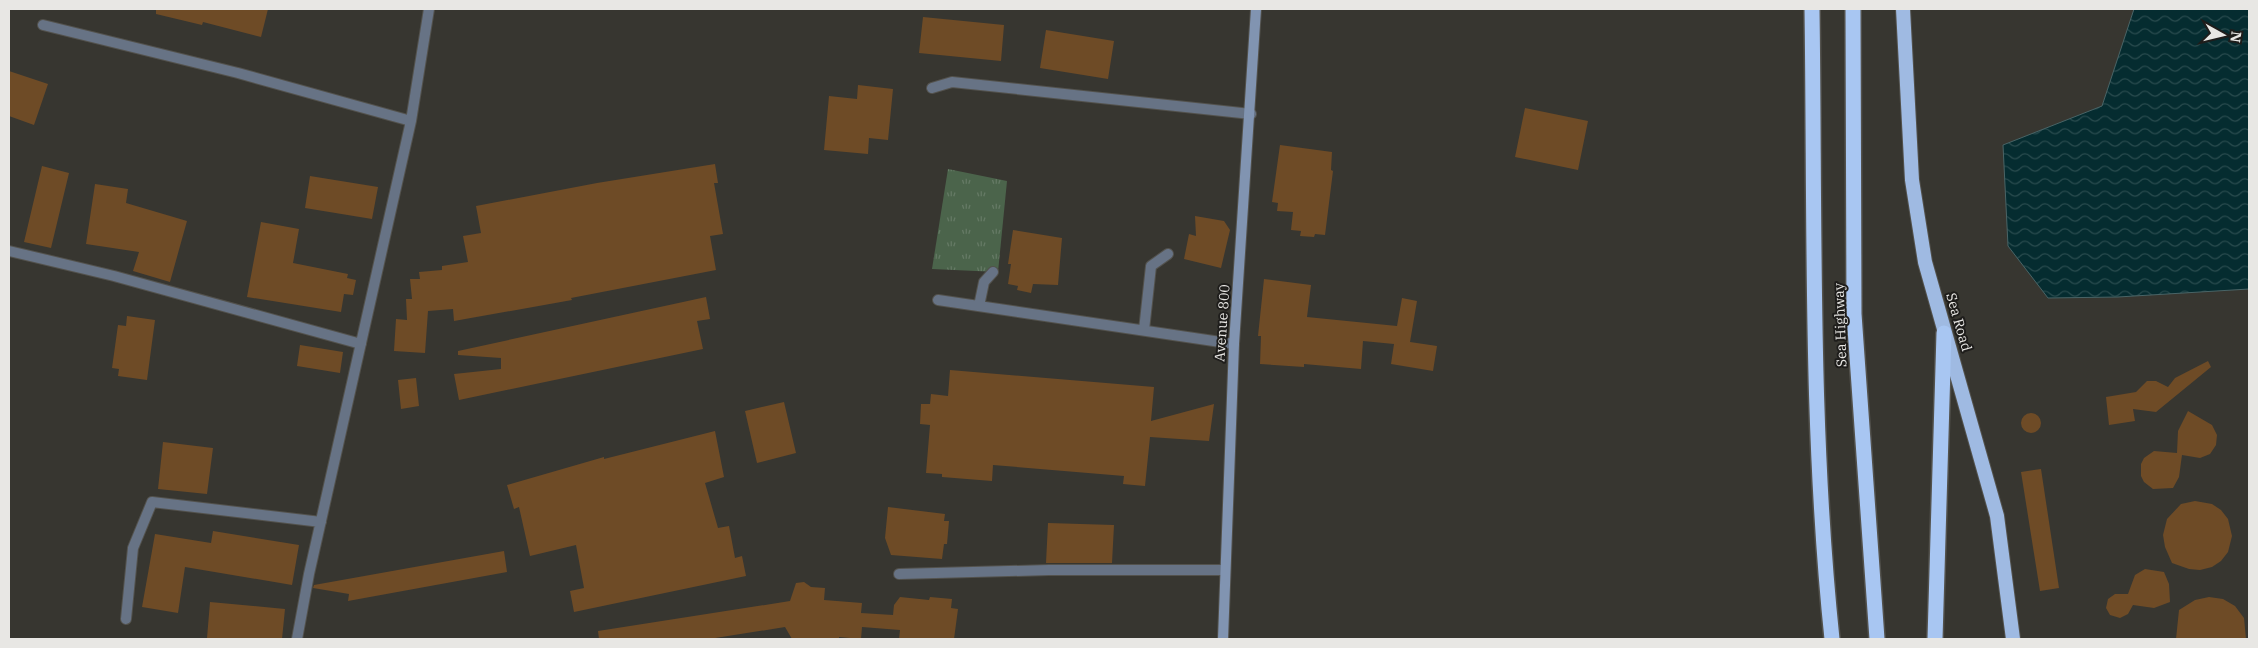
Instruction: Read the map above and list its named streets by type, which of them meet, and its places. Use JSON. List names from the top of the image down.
{
  "streets": {
    "highway": ["Sea Road", "Sea Highway"],
    "main road": ["Avenue 800"]
  },
  "north": "right"
}
